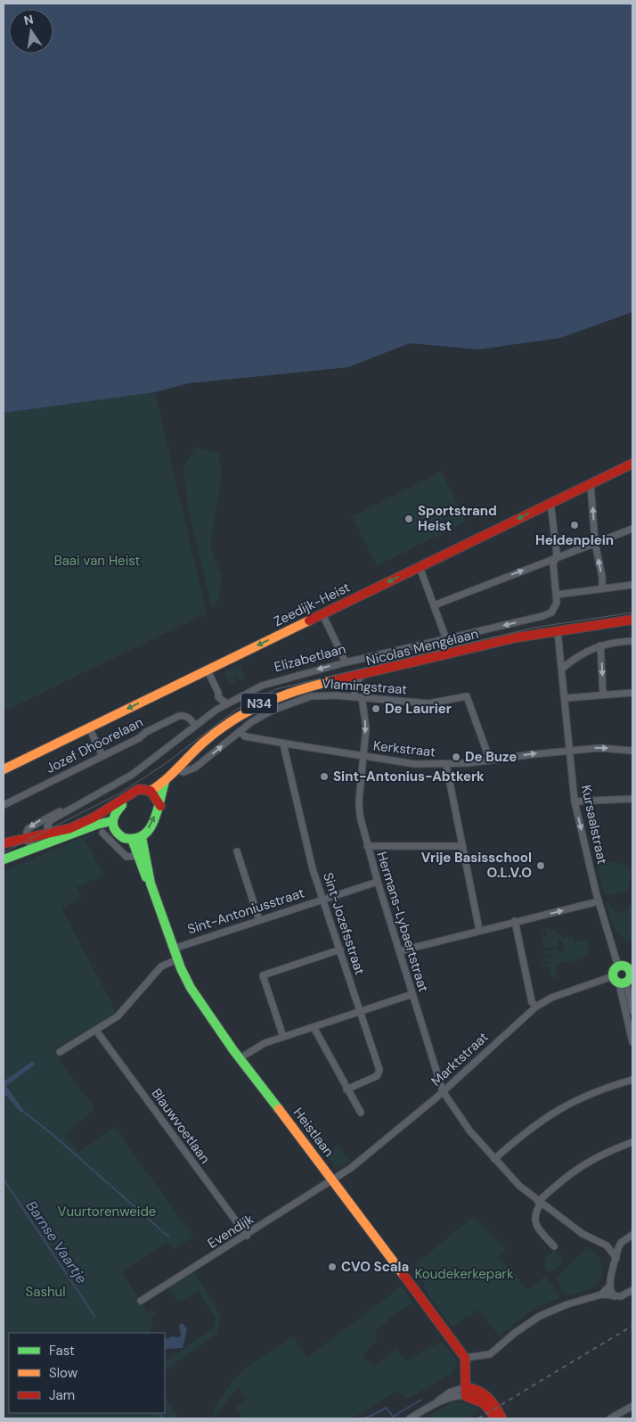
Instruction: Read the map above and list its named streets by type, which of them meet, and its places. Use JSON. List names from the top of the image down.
{
  "streets": {
    "main road": [
      "Zeedijk-Heist",
      "Nicolas Mengélaan",
      "N34",
      "Heistlaan"
    ],
    "street": [
      "Elizabetlaan",
      "Vlamingstraat",
      "Jozef Dhoorelaan",
      "Kerkstraat",
      "Kursaalstraat",
      "Sint-Antoniusstraat",
      "Hermans-Lybaertstraat",
      "Sint-Jozefsstraat",
      "Marktstraat",
      "Blauwvoetlaan",
      "Evendijk"
    ]
  },
  "crossings": [
    ["Nicolas Mengélaan", "Vlamingstraat"],
    ["Nicolas Mengélaan", "N34"],
    ["Nicolas Mengélaan", "Kursaalstraat"],
    ["Nicolas Mengélaan", "Heistlaan"],
    ["Elizabetlaan", "N34"],
    ["Elizabetlaan", "Jozef Dhoorelaan"],
    ["Vlamingstraat", "Kerkstraat"],
    ["Vlamingstraat", "Hermans-Lybaertstraat"],
    ["N34", "Kursaalstraat"],
    ["N34", "Heistlaan"],
    ["Kerkstraat", "Kursaalstraat"],
    ["Kerkstraat", "Hermans-Lybaertstraat"],
    ["Kerkstraat", "Sint-Jozefsstraat"],
    ["Sint-Antoniusstraat", "Hermans-Lybaertstraat"],
    ["Sint-Antoniusstraat", "Sint-Jozefsstraat"],
    ["Sint-Antoniusstraat", "Heistlaan"],
    ["Hermans-Lybaertstraat", "Marktstraat"],
    ["Marktstraat", "Heistlaan"],
    ["Marktstraat", "Evendijk"],
    ["Blauwvoetlaan", "Evendijk"],
    ["Heistlaan", "Evendijk"]
  ],
  "one_way": ["Zeedijk-Heist"],
  "water": ["Barnse Vaartje"],
  "parks": [
    "Baai van Heist",
    "Vuurtorenweide",
    "Koudekerkepark",
    "Sashul"
  ],
  "places": [
    "Sportstrand Heist",
    "Heldenplein",
    "De Laurier",
    "De Buze",
    "Sint-Antonius-Abtkerk",
    "Vrije Basisschool O.L.V.O",
    "CVO Scala"
  ],
  "legend": ["Fast", "Slow", "Jam"],
  "north": "top"
}
